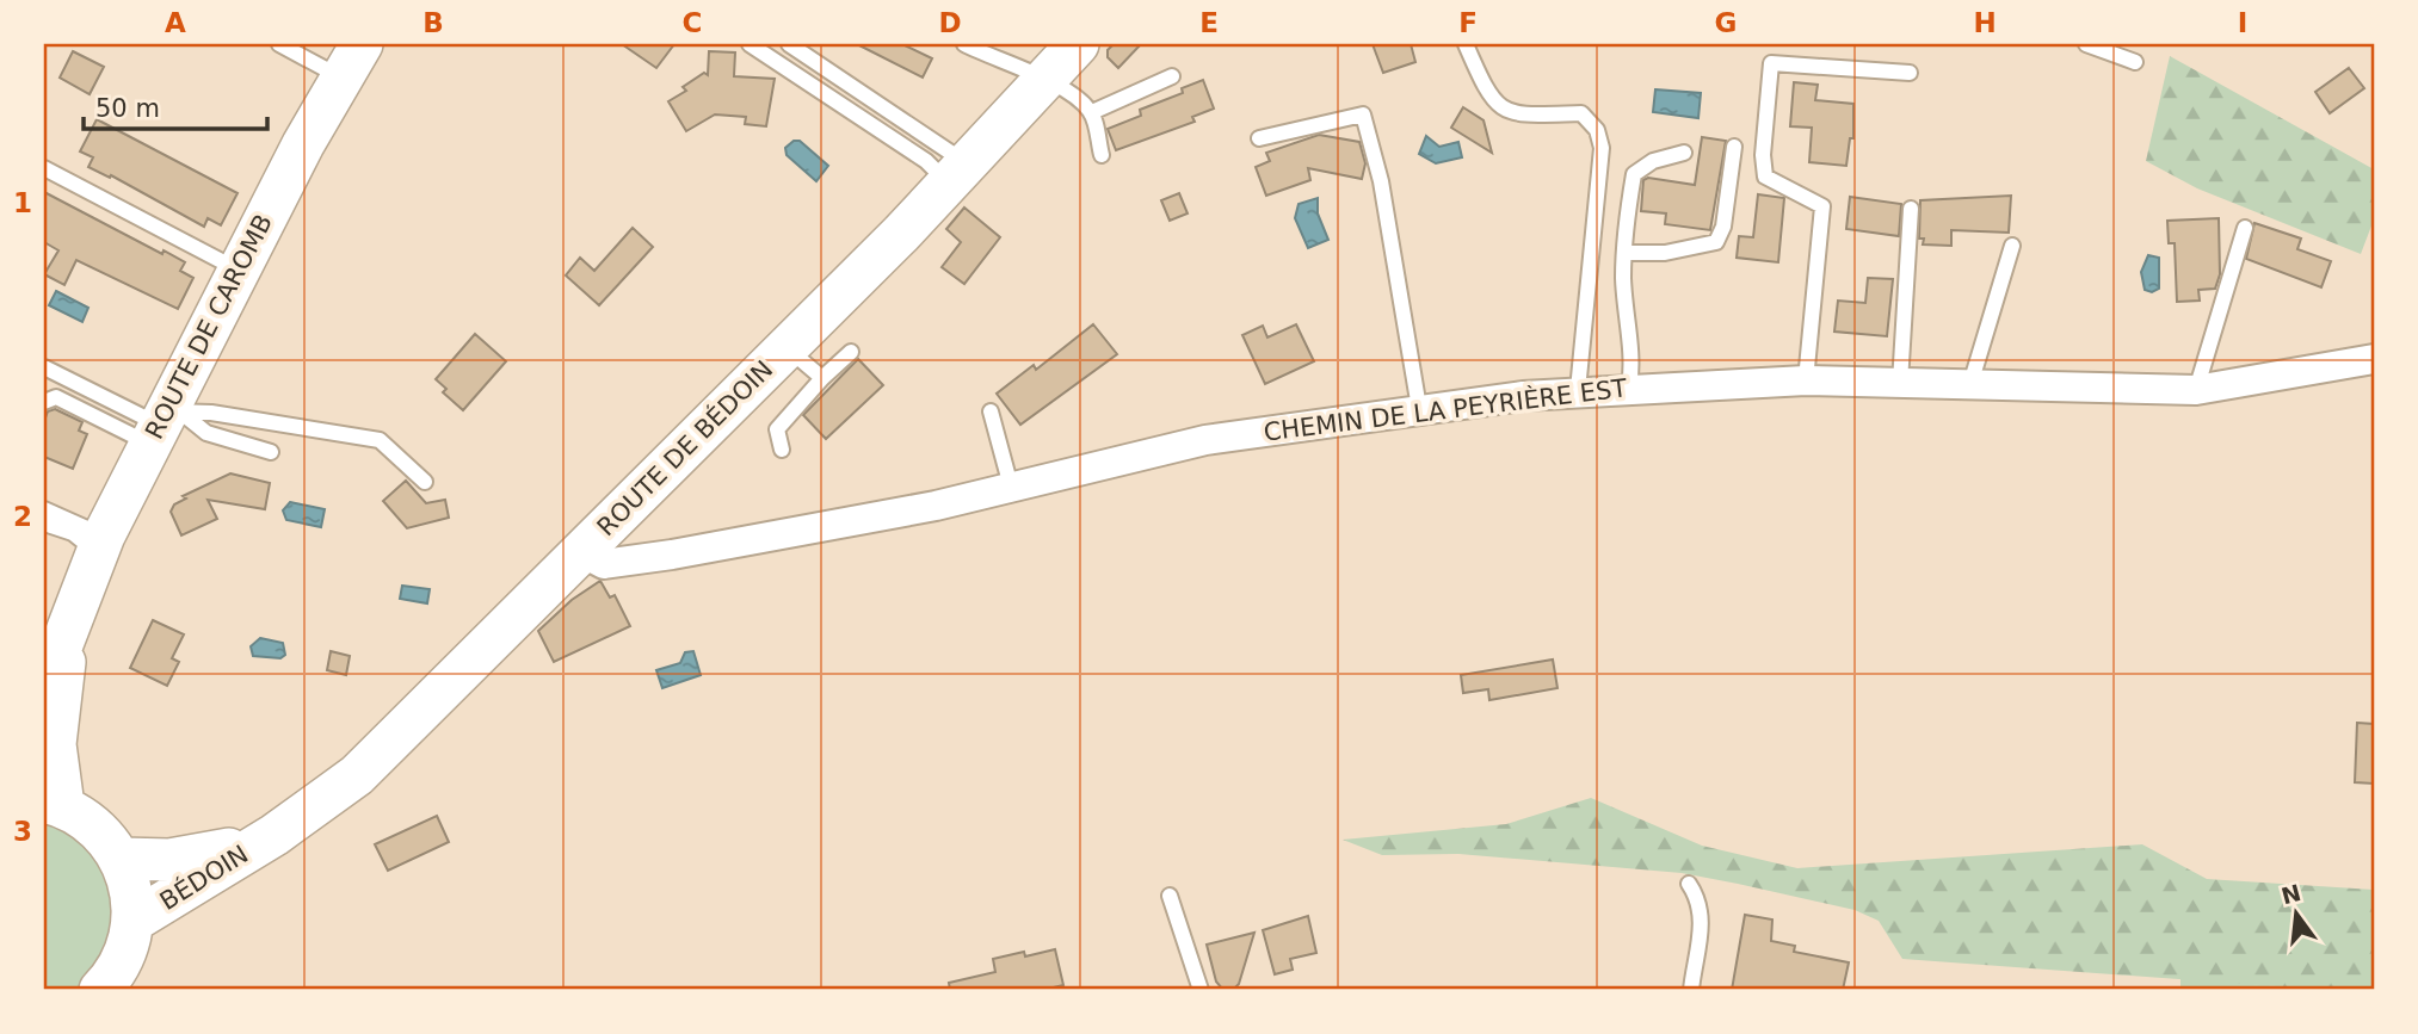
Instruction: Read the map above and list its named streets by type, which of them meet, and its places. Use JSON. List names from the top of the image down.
{
  "streets": {
    "main road": ["ROUTE DE CAROMB", "ROUTE DE BÉDOIN", "BÉDOIN"],
    "street": ["CHEMIN DE LA PEYRIÈRE EST"]
  },
  "crossings": [
    ["CHEMIN DE LA PEYRIÈRE EST", "ROUTE DE BÉDOIN"],
    ["ROUTE DE BÉDOIN", "BÉDOIN"]
  ],
  "scale_bar": "50 m",
  "north": "top",
  "grid": {
    "columns": [
      "A",
      "B",
      "C",
      "D",
      "E",
      "F",
      "G",
      "H",
      "I"
    ],
    "rows": ["1", "2", "3"]
  }
}
